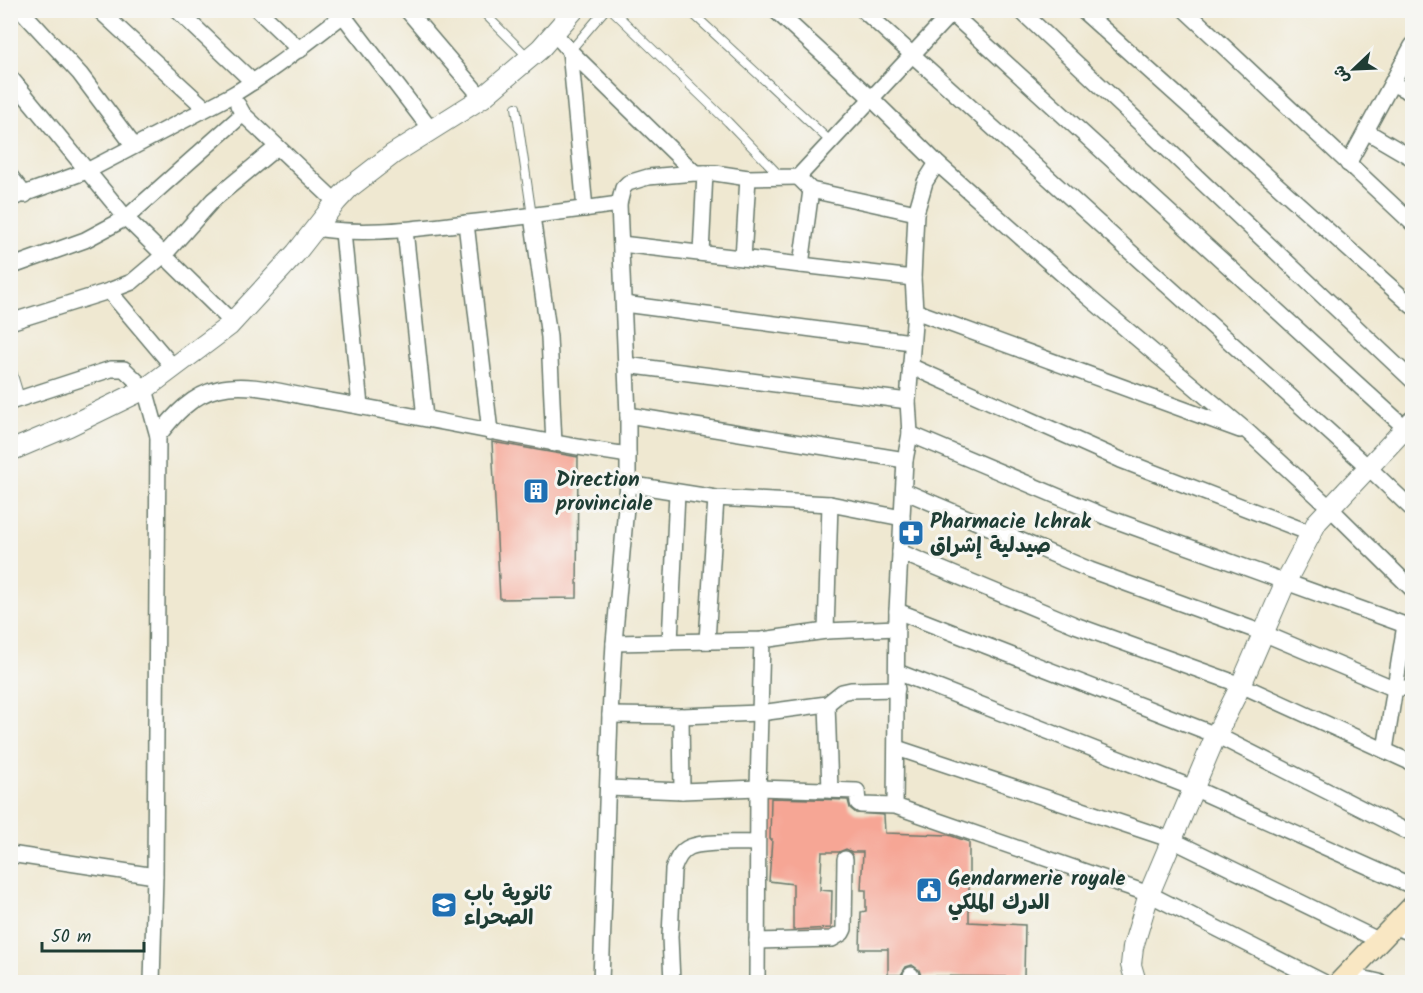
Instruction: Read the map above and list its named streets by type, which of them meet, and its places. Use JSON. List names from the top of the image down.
{
  "places": {
    "building": ["Direction provinciale"],
    "pharmacy": ["Pharmacie Ichrak صيدلية إشراق"],
    "public building": ["Gendarmerie royale الدرك الملكي"],
    "school or university": ["ثانوية باب الصحراء"]
  },
  "scale_bar": "50 m",
  "north": "bottom left"
}
